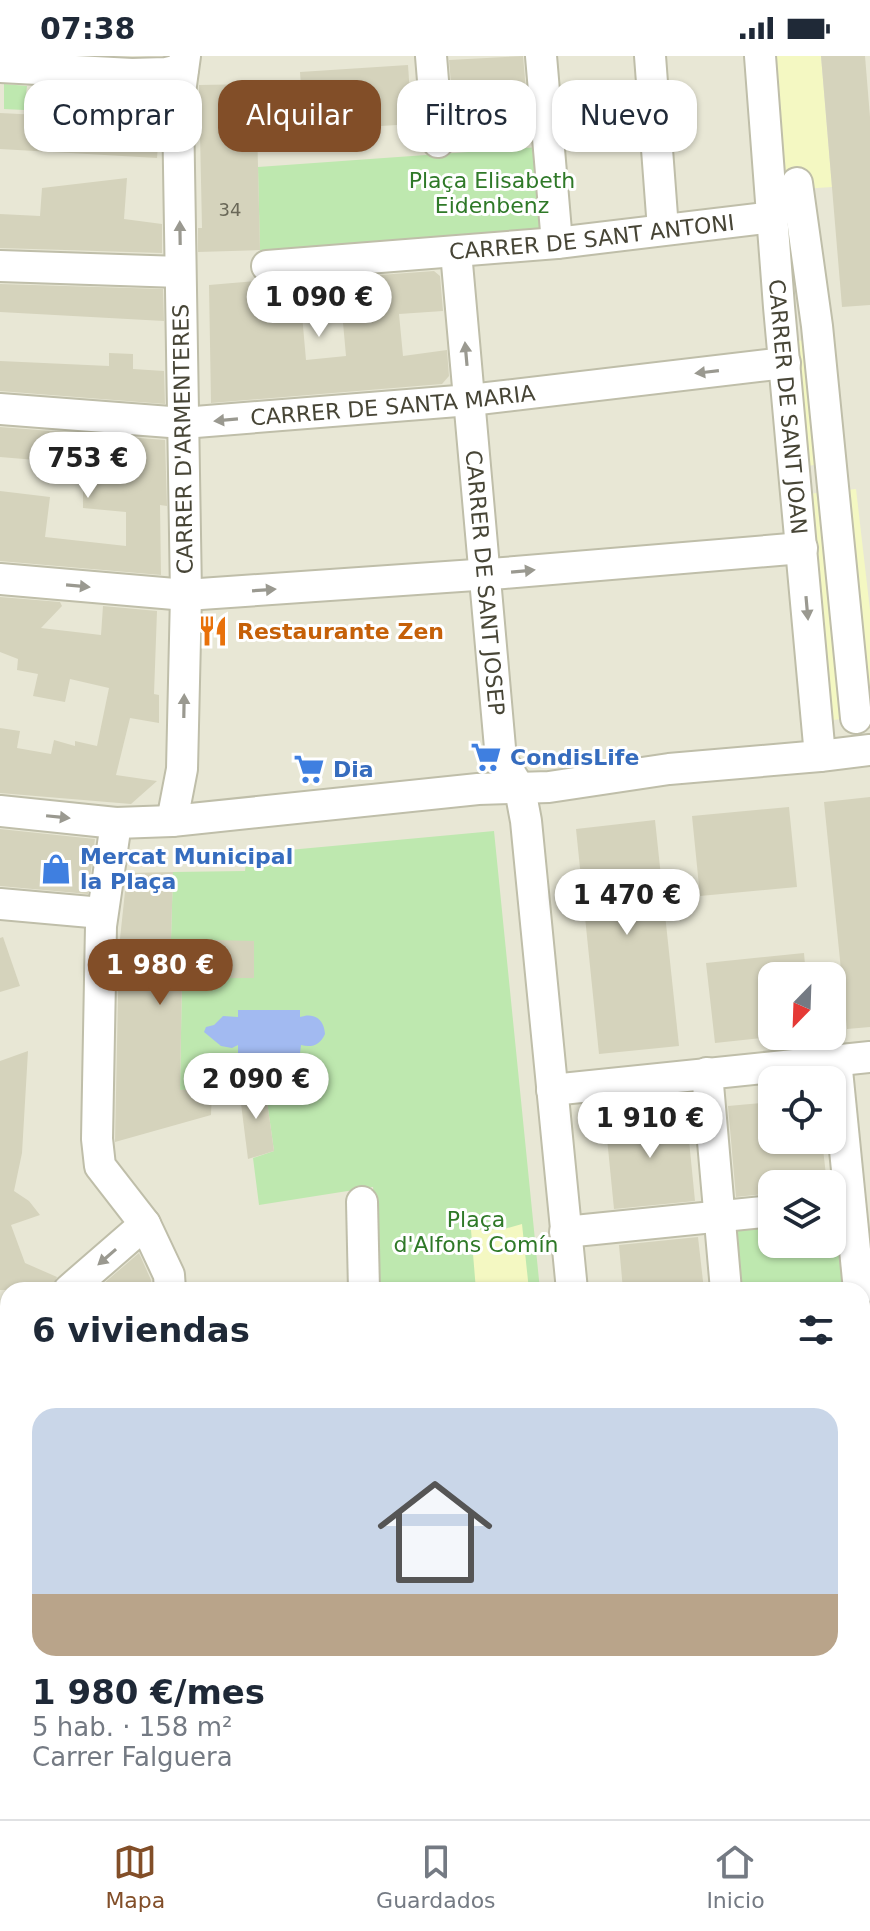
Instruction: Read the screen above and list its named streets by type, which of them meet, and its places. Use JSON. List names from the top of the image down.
{
  "streets": {
    "street": [
      "CARRER DE SANT ANTONI",
      "CARRER DE SANTA MARIA",
      "CARRER DE SANT JOAN",
      "CARRER D'ARMENTERES",
      "CARRER DE SANT JOSEP"
    ]
  },
  "crossings": [
    ["CARRER DE SANT ANTONI", "CARRER DE SANT JOAN"],
    ["CARRER DE SANT ANTONI", "CARRER DE SANT JOSEP"],
    ["CARRER DE SANTA MARIA", "CARRER DE SANT JOAN"],
    ["CARRER DE SANTA MARIA", "CARRER D'ARMENTERES"],
    ["CARRER DE SANTA MARIA", "CARRER DE SANT JOSEP"]
  ],
  "one_way": ["CARRER D'ARMENTERES"],
  "parks": ["Plaça Elisabeth Eidenbenz", "Plaça d'Alfons Comín"],
  "places": {
    "restaurant": ["Restaurante Zen"],
    "supermarket": ["CondisLife", "Dia"],
    "shop": ["Mercat Municipal la Plaça"]
  },
  "house_numbers": ["34"],
  "north": "bottom left",
  "page": {
    "status": "07:38",
    "chip": [
      "Comprar",
      "Alquilar",
      "Filtros",
      "Nuevo"
    ],
    "price": [
      "1 090 €",
      "753 €",
      "1 470 €",
      "1 980 €",
      "2 090 €",
      "1 910 €"
    ],
    "heading": "6 viviendas",
    "list": [
      {
        "name": "1 980 €/mes",
        "note": "5 hab. · 158 m² · Carrer Falguera"
      }
    ],
    "tabs": ["Mapa", "Guardados", "Inicio"]
  }
}
